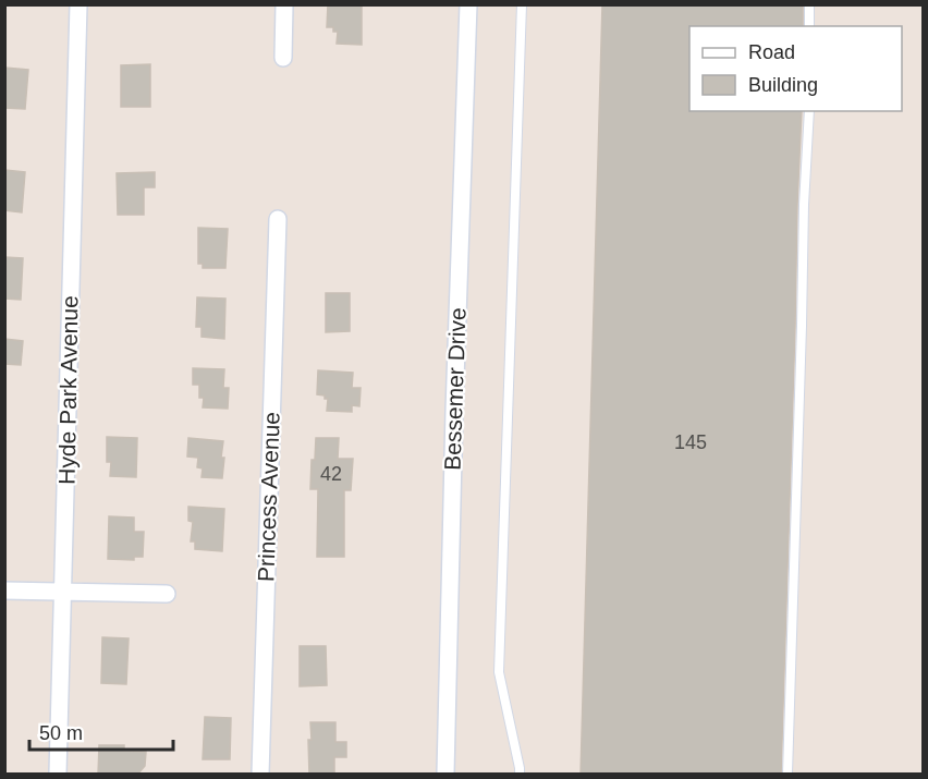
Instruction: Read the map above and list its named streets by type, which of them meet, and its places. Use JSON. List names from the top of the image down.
{
  "streets": {
    "street": ["Bessemer Drive", "Hyde Park Avenue", "Princess Avenue"]
  },
  "house_numbers": ["145", "42"],
  "legend": ["Road", "Building"],
  "scale_bar": "50 m"
}
